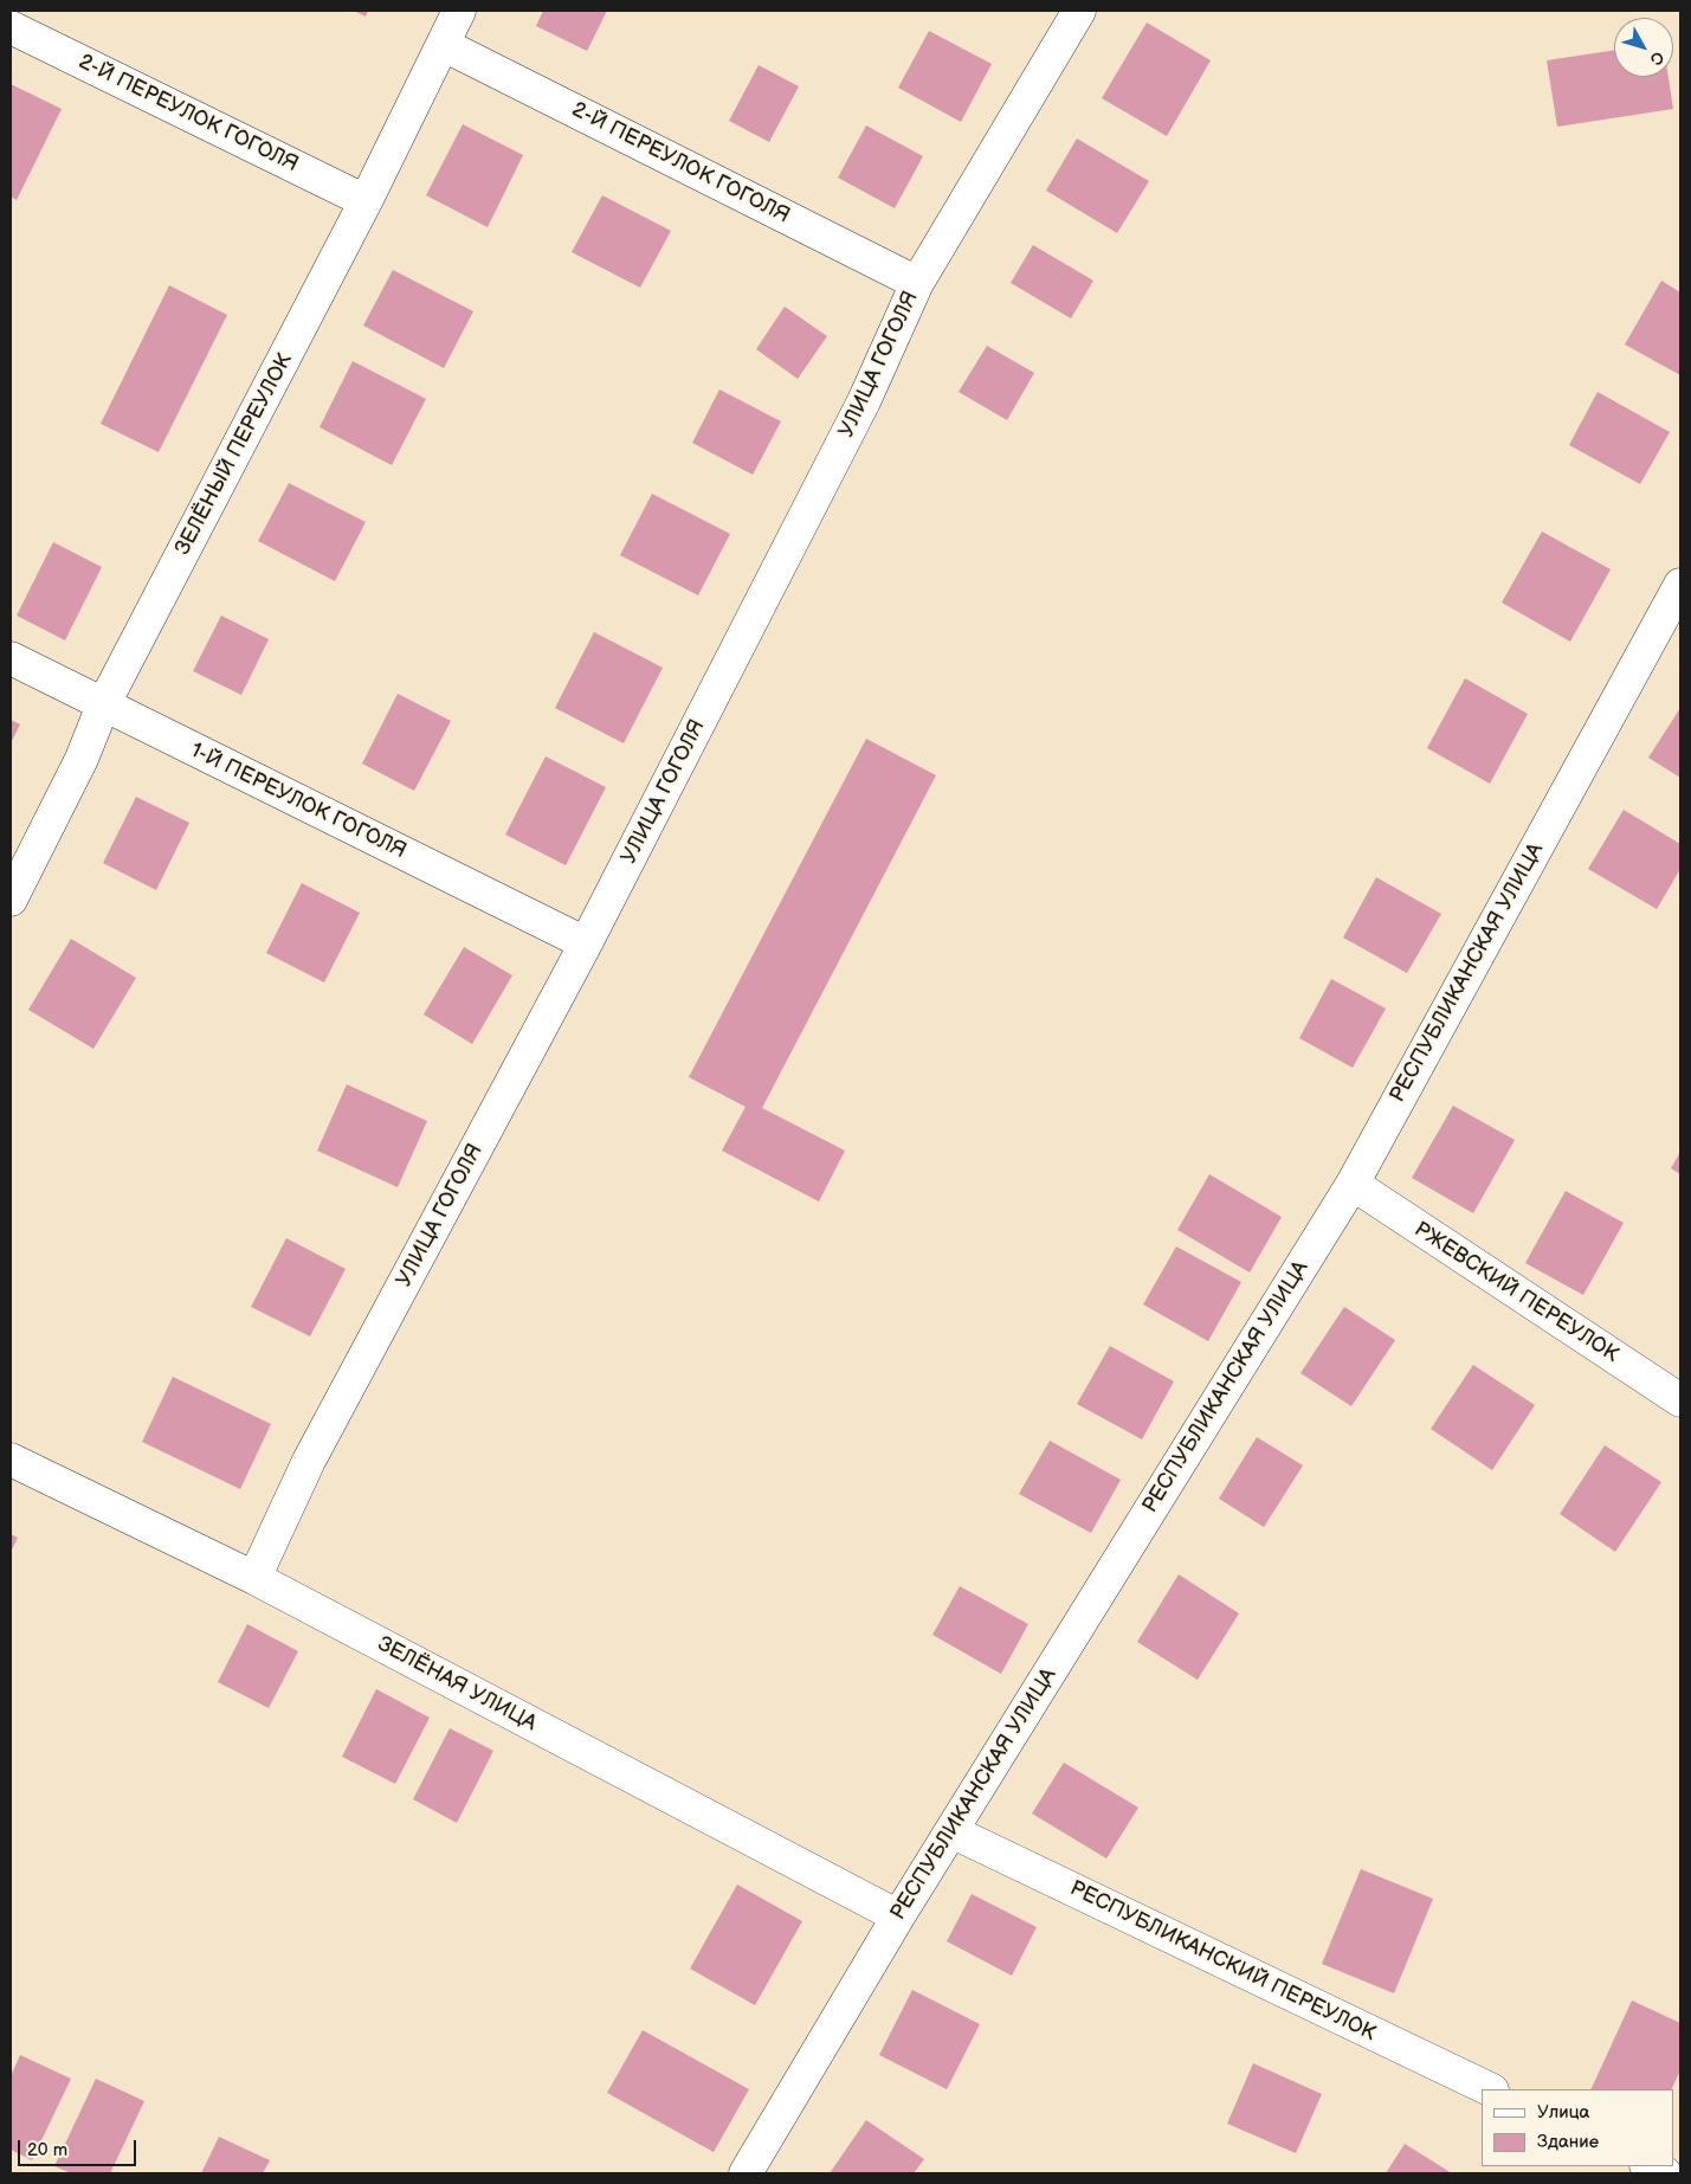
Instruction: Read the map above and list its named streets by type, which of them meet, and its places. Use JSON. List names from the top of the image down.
{
  "streets": {
    "street": [
      "2-Й ПЕРЕУЛОК ГОГОЛЯ",
      "УЛИЦА ГОГОЛЯ",
      "ЗЕЛЁНЫЙ ПЕРЕУЛОК",
      "1-Й ПЕРЕУЛОК ГОГОЛЯ",
      "РЕСПУБЛИКАНСКАЯ УЛИЦА",
      "РЖЕВСКИЙ ПЕРЕУЛОК",
      "ЗЕЛЁНАЯ УЛИЦА",
      "РЕСПУБЛИКАНСКИЙ ПЕРЕУЛОК"
    ]
  },
  "crossings": [
    ["2-Й ПЕРЕУЛОК ГОГОЛЯ", "УЛИЦА ГОГОЛЯ"],
    ["2-Й ПЕРЕУЛОК ГОГОЛЯ", "ЗЕЛЁНЫЙ ПЕРЕУЛОК"],
    ["УЛИЦА ГОГОЛЯ", "1-Й ПЕРЕУЛОК ГОГОЛЯ"],
    ["УЛИЦА ГОГОЛЯ", "ЗЕЛЁНАЯ УЛИЦА"],
    ["ЗЕЛЁНЫЙ ПЕРЕУЛОК", "1-Й ПЕРЕУЛОК ГОГОЛЯ"],
    ["РЕСПУБЛИКАНСКАЯ УЛИЦА", "РЖЕВСКИЙ ПЕРЕУЛОК"],
    ["РЕСПУБЛИКАНСКАЯ УЛИЦА", "ЗЕЛЁНАЯ УЛИЦА"],
    ["РЕСПУБЛИКАНСКАЯ УЛИЦА", "РЕСПУБЛИКАНСКИЙ ПЕРЕУЛОК"]
  ],
  "legend": ["Улица", "Здание"],
  "scale_bar": "20 m",
  "north": "bottom right"
}
